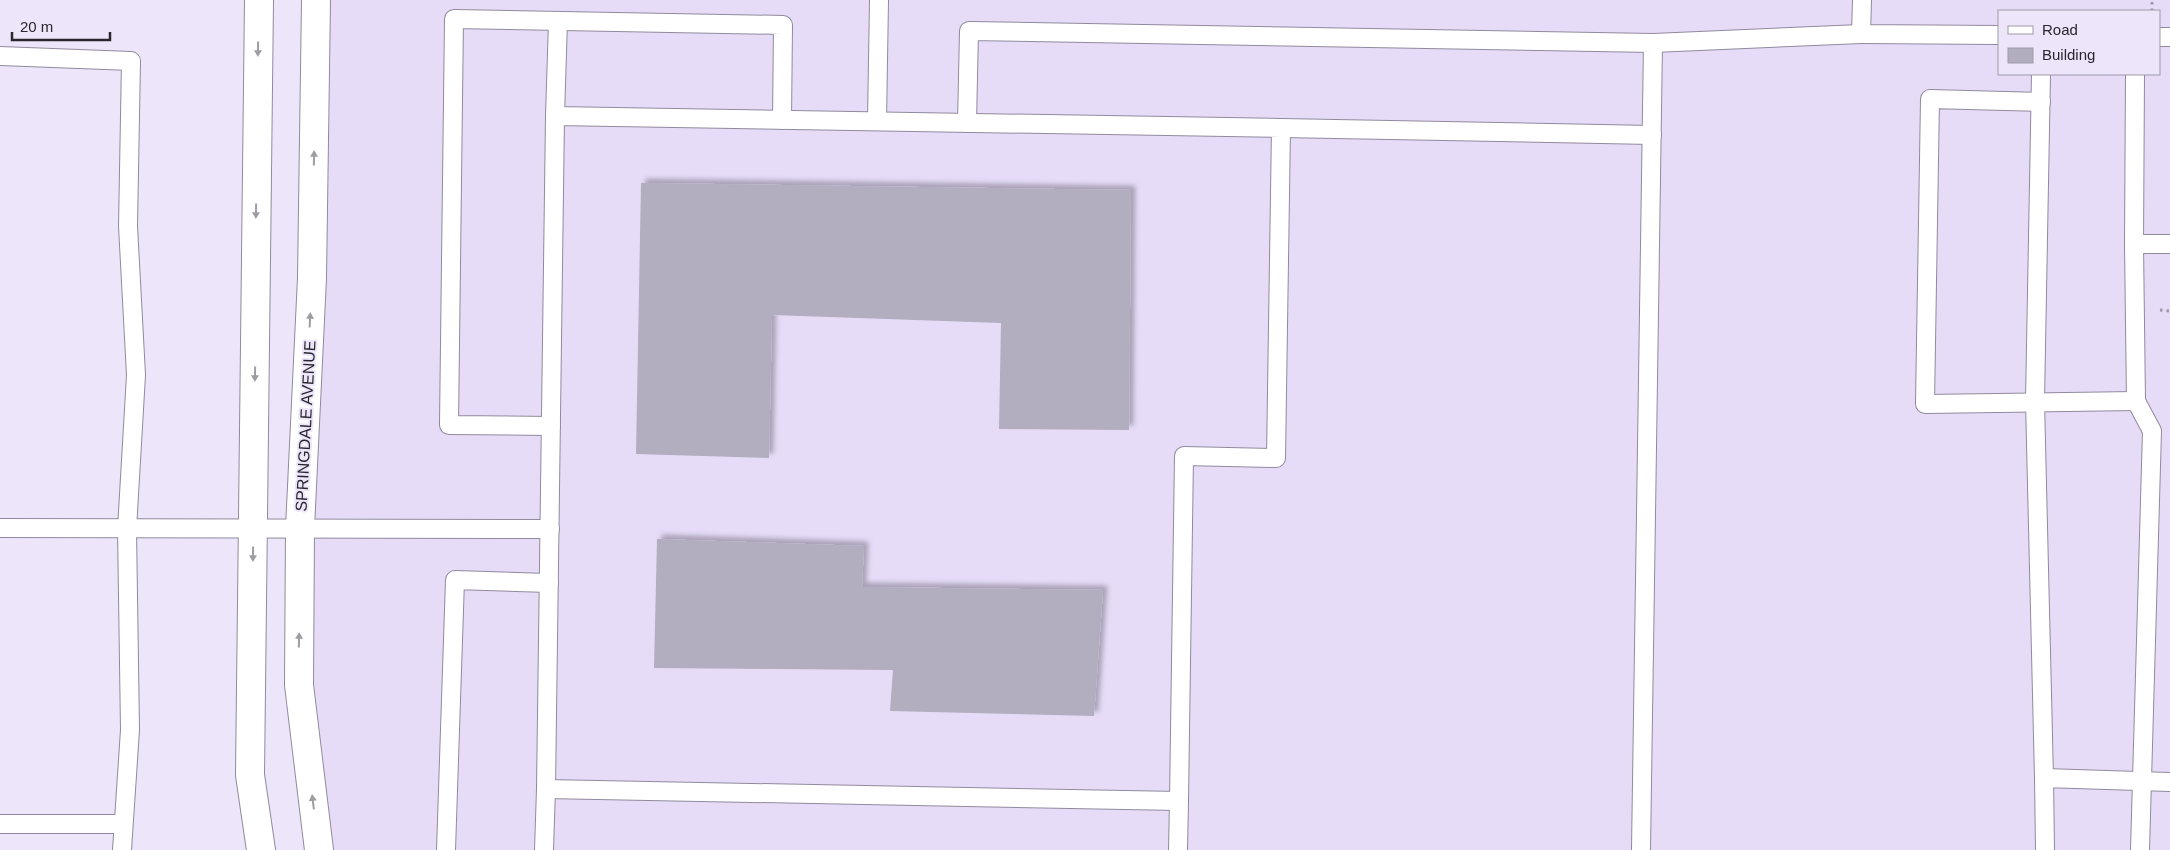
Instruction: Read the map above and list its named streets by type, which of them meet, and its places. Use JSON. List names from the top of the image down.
{
  "streets": {
    "street": ["SPRINGDALE AVENUE"]
  },
  "legend": ["Road", "Building"],
  "scale_bar": "20 m"
}
